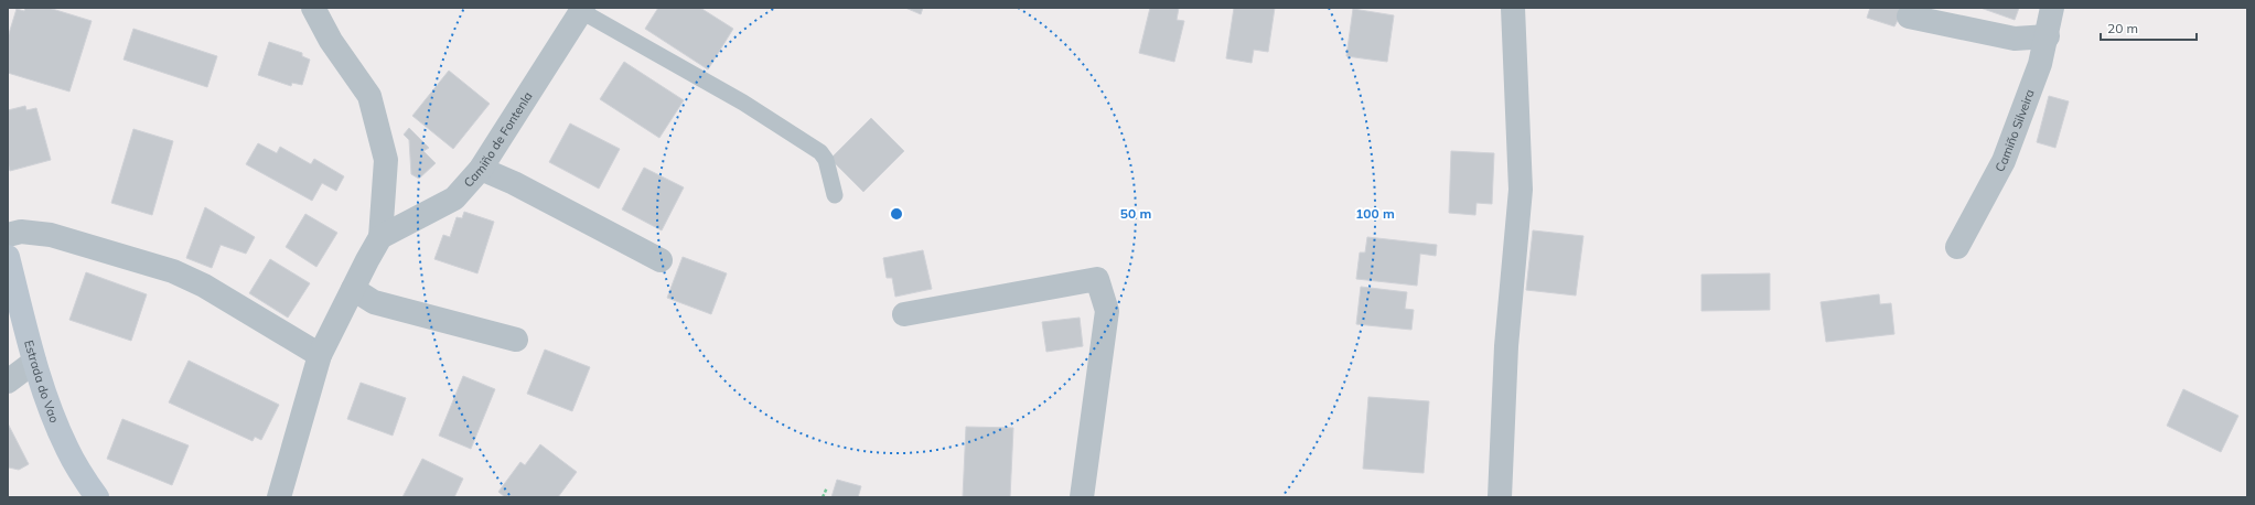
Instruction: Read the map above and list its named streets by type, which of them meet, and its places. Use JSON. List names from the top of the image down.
{
  "streets": {
    "street": ["Camiño Silveira", "Camiño de Fontenla", "Estrada do Vao"]
  },
  "scale_bar": "20 m",
  "rings": ["50 m", "100 m"]
}
